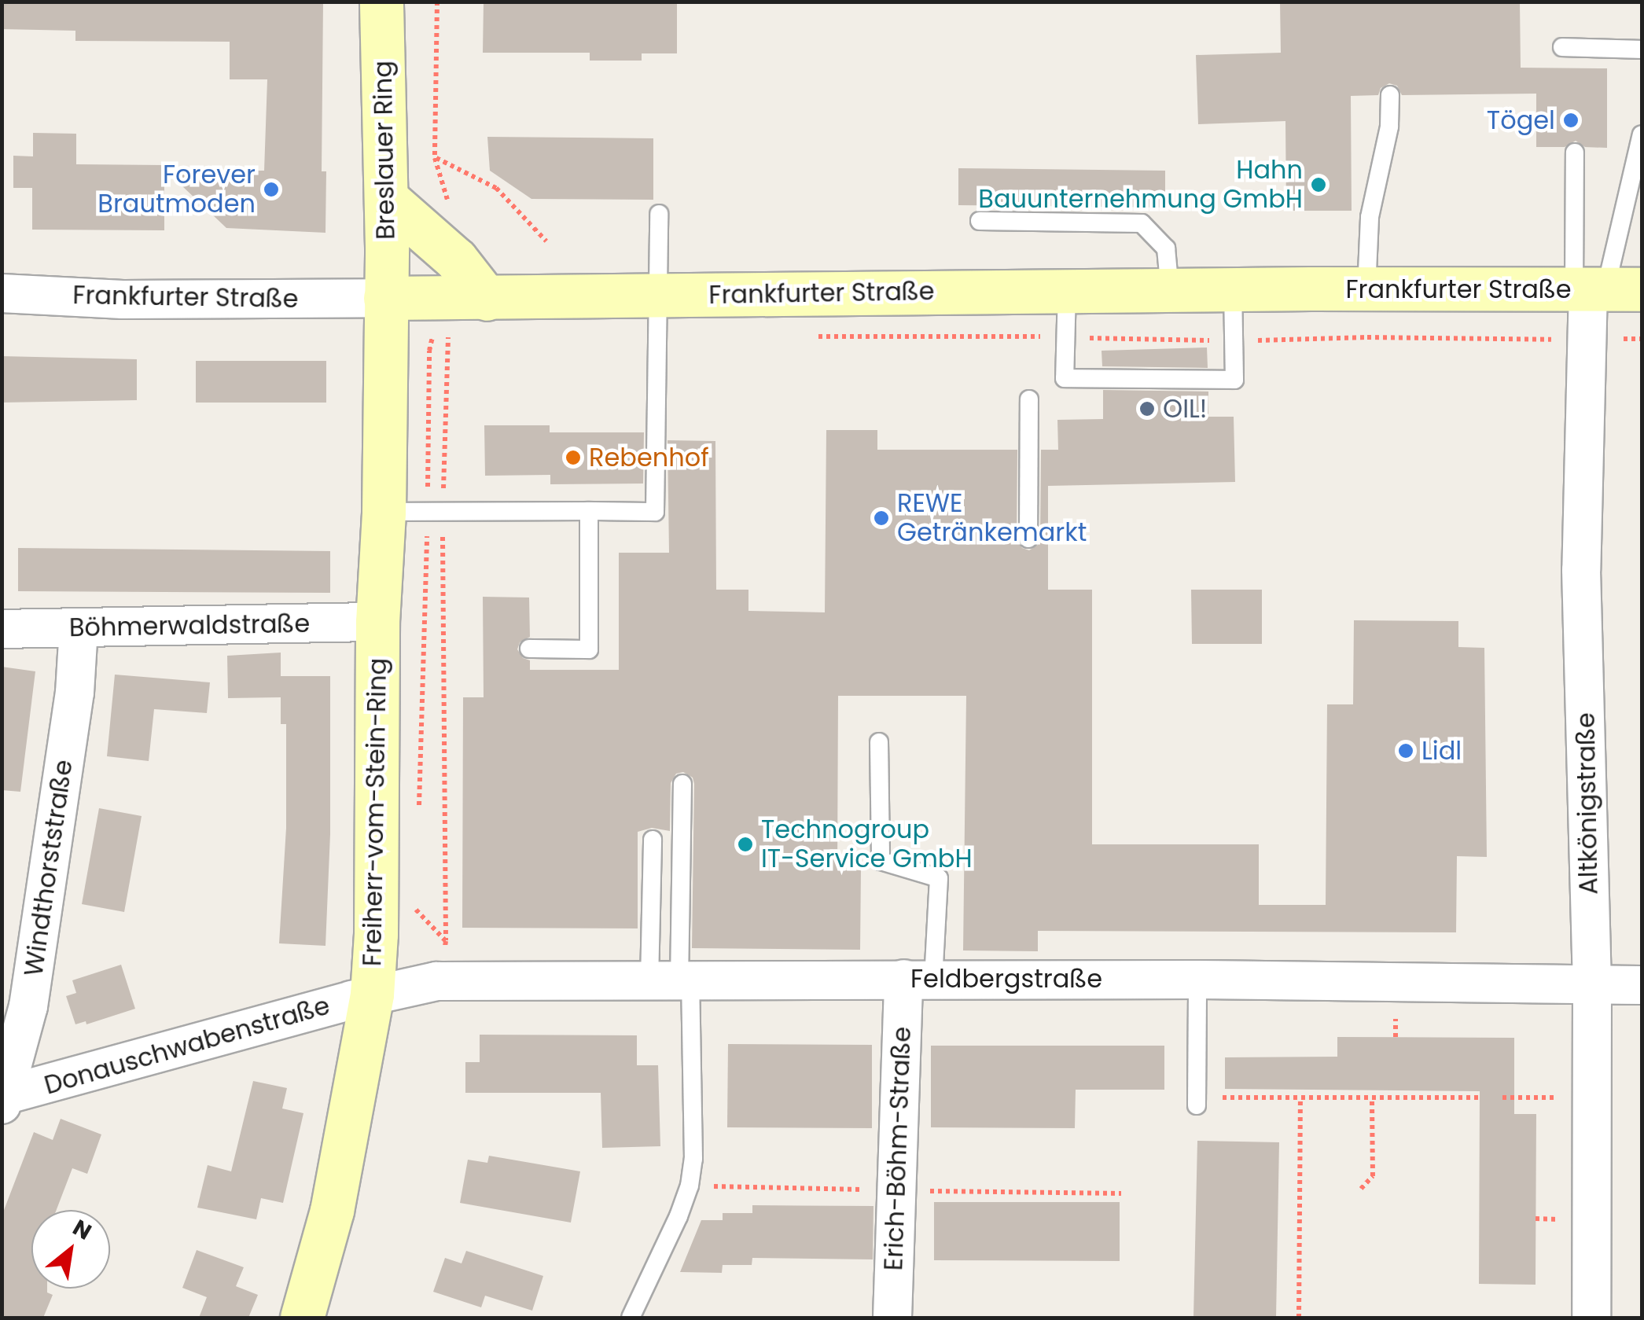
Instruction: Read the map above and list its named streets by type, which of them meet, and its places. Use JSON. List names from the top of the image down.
{
  "streets": {
    "street": [
      "Breslauer Ring",
      "Frankfurter Straße",
      "Böhmerwaldstraße",
      "Altkönigstraße",
      "Freiherr-vom-Stein-Ring",
      "Windthorststraße",
      "Feldbergstraße",
      "Donauschwabenstraße",
      "Erich-Böhm-Straße"
    ]
  },
  "crossings": [
    ["Breslauer Ring", "Frankfurter Straße"],
    ["Breslauer Ring", "Freiherr-vom-Stein-Ring"],
    ["Frankfurter Straße", "Altkönigstraße"],
    ["Frankfurter Straße", "Freiherr-vom-Stein-Ring"],
    ["Böhmerwaldstraße", "Freiherr-vom-Stein-Ring"],
    ["Böhmerwaldstraße", "Windthorststraße"],
    ["Altkönigstraße", "Feldbergstraße"],
    ["Freiherr-vom-Stein-Ring", "Feldbergstraße"],
    ["Freiherr-vom-Stein-Ring", "Donauschwabenstraße"],
    ["Windthorststraße", "Donauschwabenstraße"],
    ["Feldbergstraße", "Donauschwabenstraße"],
    ["Feldbergstraße", "Erich-Böhm-Straße"]
  ],
  "places": [
    "Tögel",
    "Hahn Bauunternehmung GmbH",
    "Forever Brautmoden",
    "OIL!",
    "Rebenhof",
    "REWE Getränkemarkt",
    "Lidl",
    "Technogroup IT-Service GmbH"
  ],
  "north": "top right"
}
